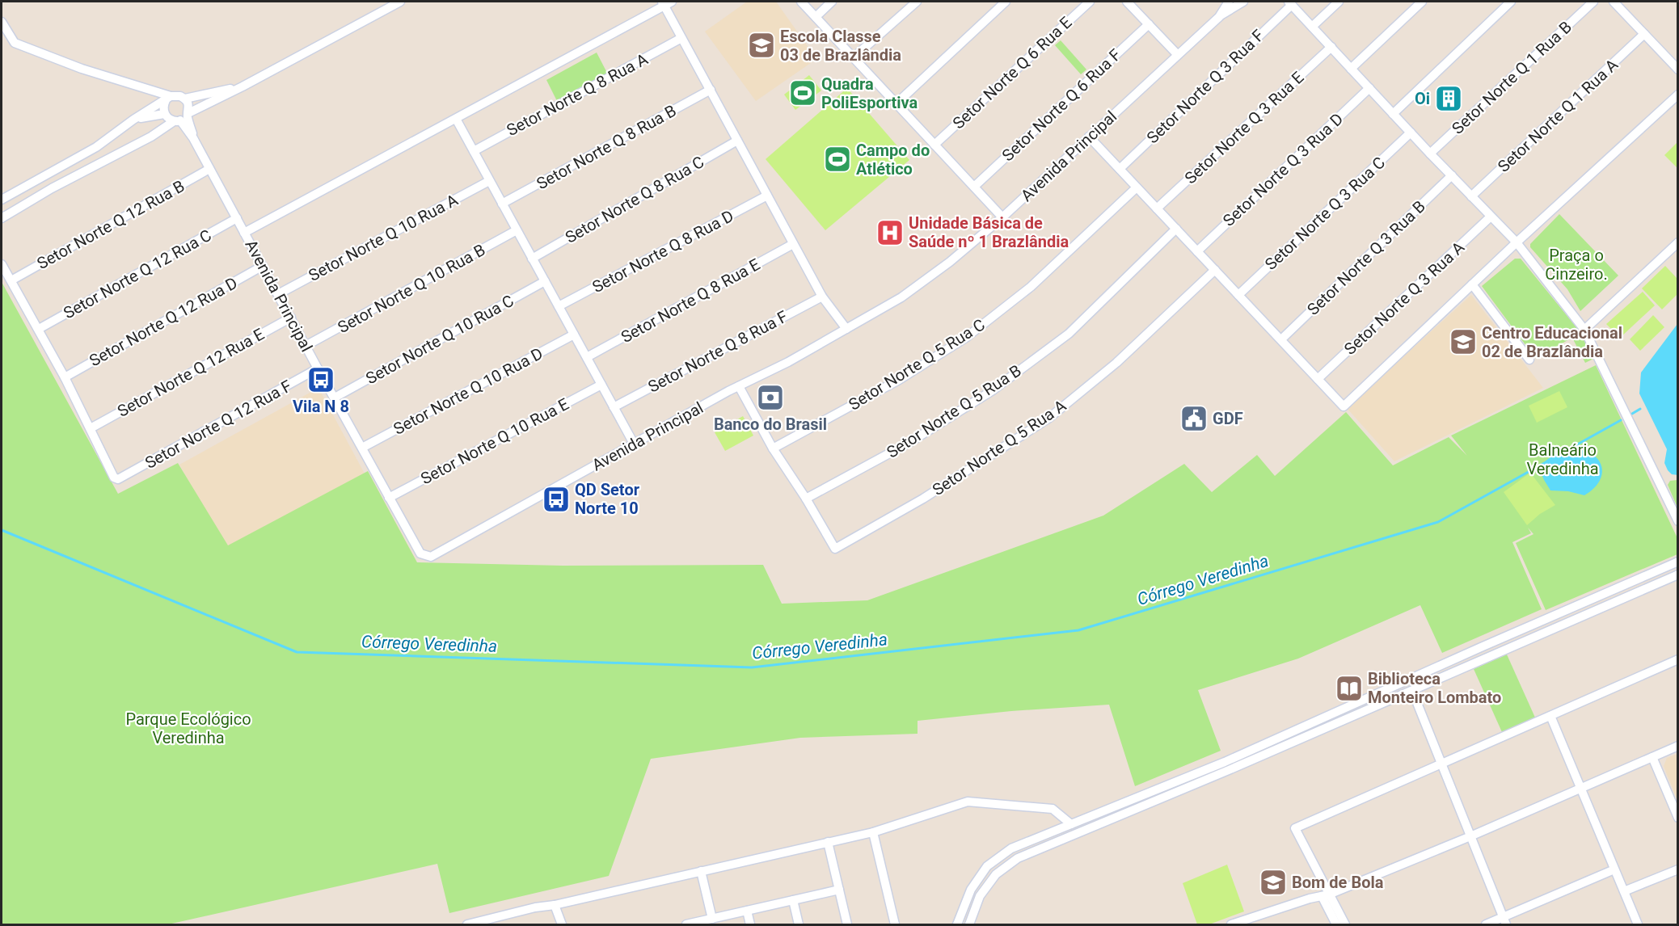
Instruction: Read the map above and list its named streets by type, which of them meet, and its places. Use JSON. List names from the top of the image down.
{
  "streets": {
    "street": [
      "Setor Norte Q 6 Rua E",
      "Setor Norte Q 1 Rua B",
      "Setor Norte Q 3 Rua F",
      "Setor Norte Q 8 Rua A",
      "Setor Norte Q 6 Rua F",
      "Setor Norte Q 1 Rua A",
      "Setor Norte Q 3 Rua E",
      "Setor Norte Q 8 Rua B",
      "Avenida Principal",
      "Setor Norte Q 3 Rua D",
      "Setor Norte Q 8 Rua C",
      "Setor Norte Q 3 Rua C",
      "Setor Norte Q 12 Rua B",
      "Setor Norte Q 10 Rua A",
      "Setor Norte Q 8 Rua D",
      "Setor Norte Q 3 Rua B",
      "Setor Norte Q 12 Rua C",
      "Setor Norte Q 10 Rua B",
      "Setor Norte Q 3 Rua A",
      "Setor Norte Q 8 Rua E",
      "Setor Norte Q 12 Rua D",
      "Setor Norte Q 10 Rua C",
      "Setor Norte Q 8 Rua F",
      "Setor Norte Q 5 Rua C",
      "Setor Norte Q 12 Rua E",
      "Setor Norte Q 10 Rua D",
      "Setor Norte Q 5 Rua B",
      "Setor Norte Q 12 Rua F",
      "Setor Norte Q 10 Rua E",
      "Setor Norte Q 5 Rua A"
    ]
  },
  "crossings": [
    ["Avenida Principal", "Setor Norte Q 12 Rua B"],
    ["Avenida Principal", "Setor Norte Q 10 Rua A"],
    ["Avenida Principal", "Setor Norte Q 12 Rua C"],
    ["Avenida Principal", "Setor Norte Q 10 Rua B"],
    ["Avenida Principal", "Setor Norte Q 12 Rua D"],
    ["Avenida Principal", "Setor Norte Q 10 Rua C"],
    ["Avenida Principal", "Setor Norte Q 12 Rua E"],
    ["Avenida Principal", "Setor Norte Q 10 Rua D"],
    ["Avenida Principal", "Setor Norte Q 12 Rua F"],
    ["Avenida Principal", "Setor Norte Q 10 Rua E"],
    ["Setor Norte Q 12 Rua E", "Setor Norte Q 12 Rua F"],
    ["Setor Norte Q 5 Rua B", "Setor Norte Q 5 Rua A"]
  ],
  "water": ["Córrego Veredinha"],
  "parks": ["Praça o Cinzeiro.", "Balneário Veredinha", "Parque Ecológico Veredinha"],
  "places": {
    "school or university": ["Escola Classe 03 de Brazlândia", "Centro Educacional 02 de Brazlândia", "Bom de Bola"],
    "sports": ["Quadra PoliEsportiva", "Campo do Atlético"],
    "building": ["Oi"],
    "hospital": ["Unidade Básica de Saúde nº 1 Brazlândia"],
    "bus stop": ["Vila N 8", "QD Setor Norte 10"],
    "bank": ["Banco do Brasil"],
    "public building": ["GDF"],
    "library": ["Biblioteca Monteiro Lombato"]
  }
}
